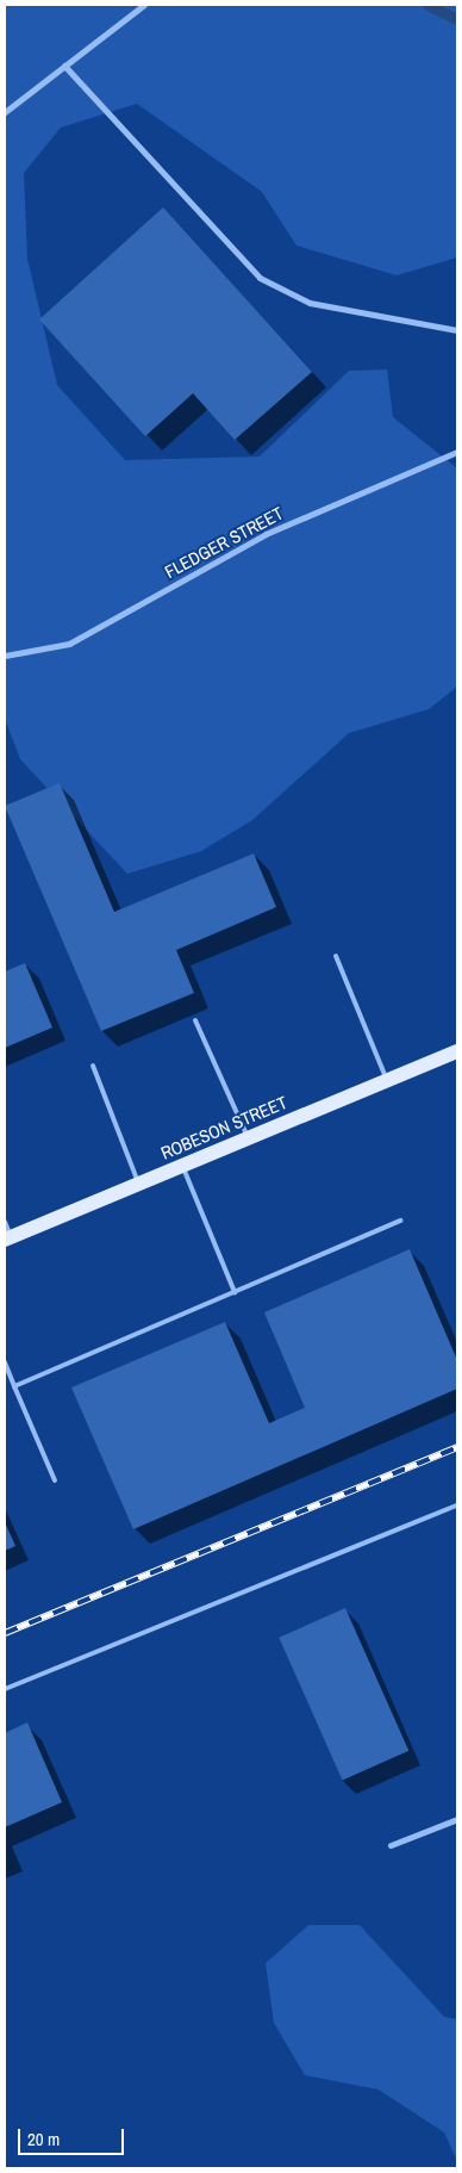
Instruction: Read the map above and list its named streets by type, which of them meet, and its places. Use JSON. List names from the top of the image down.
{
  "streets": {
    "main road": ["ROBESON STREET"],
    "street": ["FLEDGER STREET"]
  },
  "scale_bar": "20 m"
}
